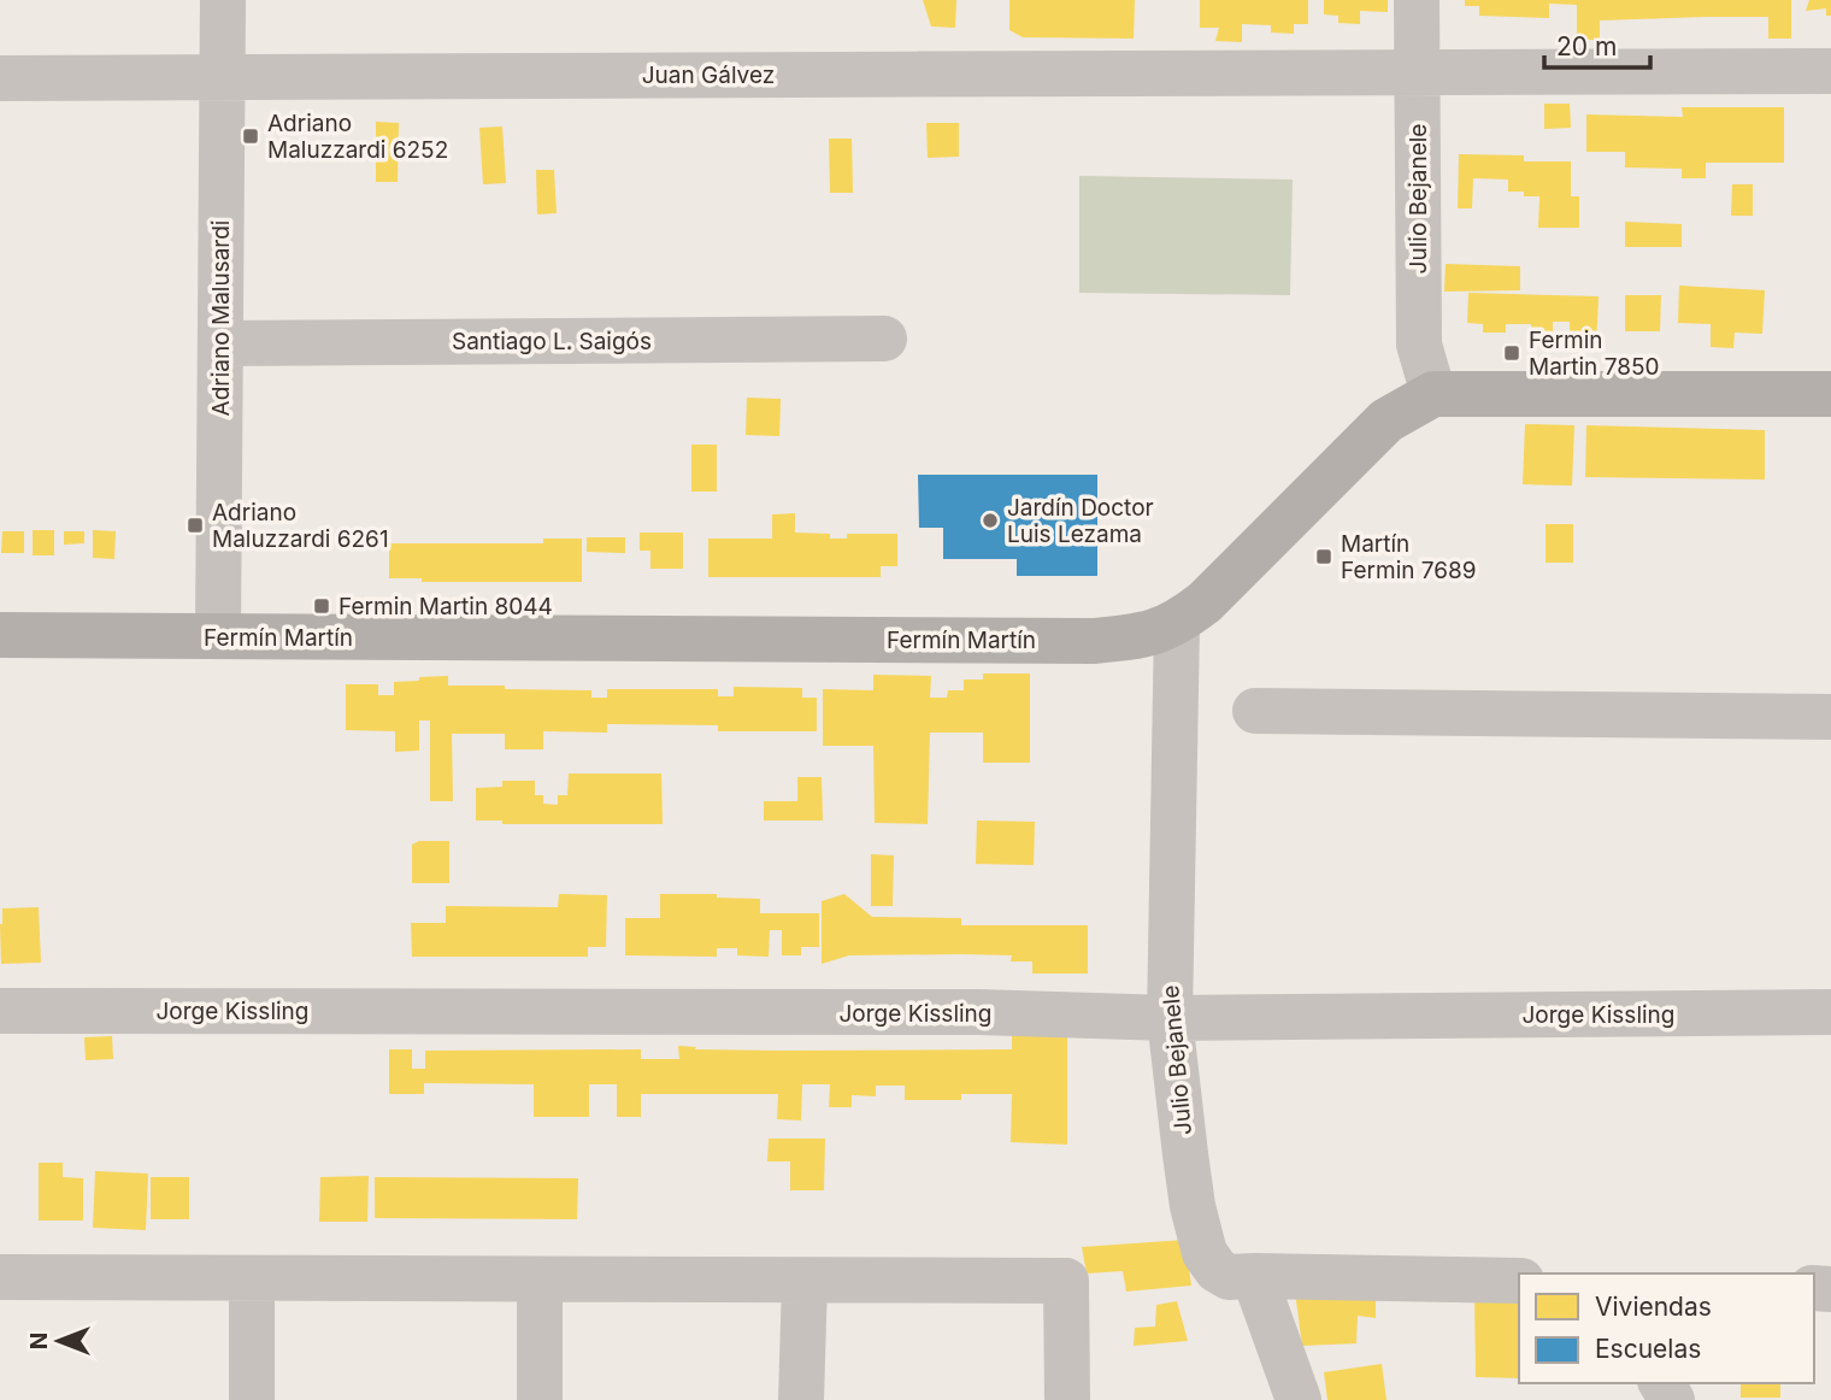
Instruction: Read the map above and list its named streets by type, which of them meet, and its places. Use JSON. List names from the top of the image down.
{
  "streets": {
    "main road": ["Fermín Martín"],
    "street": [
      "Juan Gálvez",
      "Julio Bejanele",
      "Adriano Malusardi",
      "Santiago L. Saigós",
      "Jorge Kissling"
    ]
  },
  "crossings": [
    ["Juan Gálvez", "Julio Bejanele"],
    ["Juan Gálvez", "Adriano Malusardi"],
    ["Julio Bejanele", "Fermín Martín"],
    ["Julio Bejanele", "Jorge Kissling"],
    ["Adriano Malusardi", "Santiago L. Saigós"],
    ["Adriano Malusardi", "Fermín Martín"]
  ],
  "places": {
    "transit": [
      "Adriano Maluzzardi 6252",
      "Fermin Martin 7850",
      "Adriano Maluzzardi 6261",
      "Martín Fermin 7689",
      "Fermin Martin 8044"
    ],
    "other": ["Jardín Doctor Luis Lezama"]
  },
  "legend": ["Viviendas", "Escuelas"],
  "scale_bar": "20 m",
  "north": "left"
}
